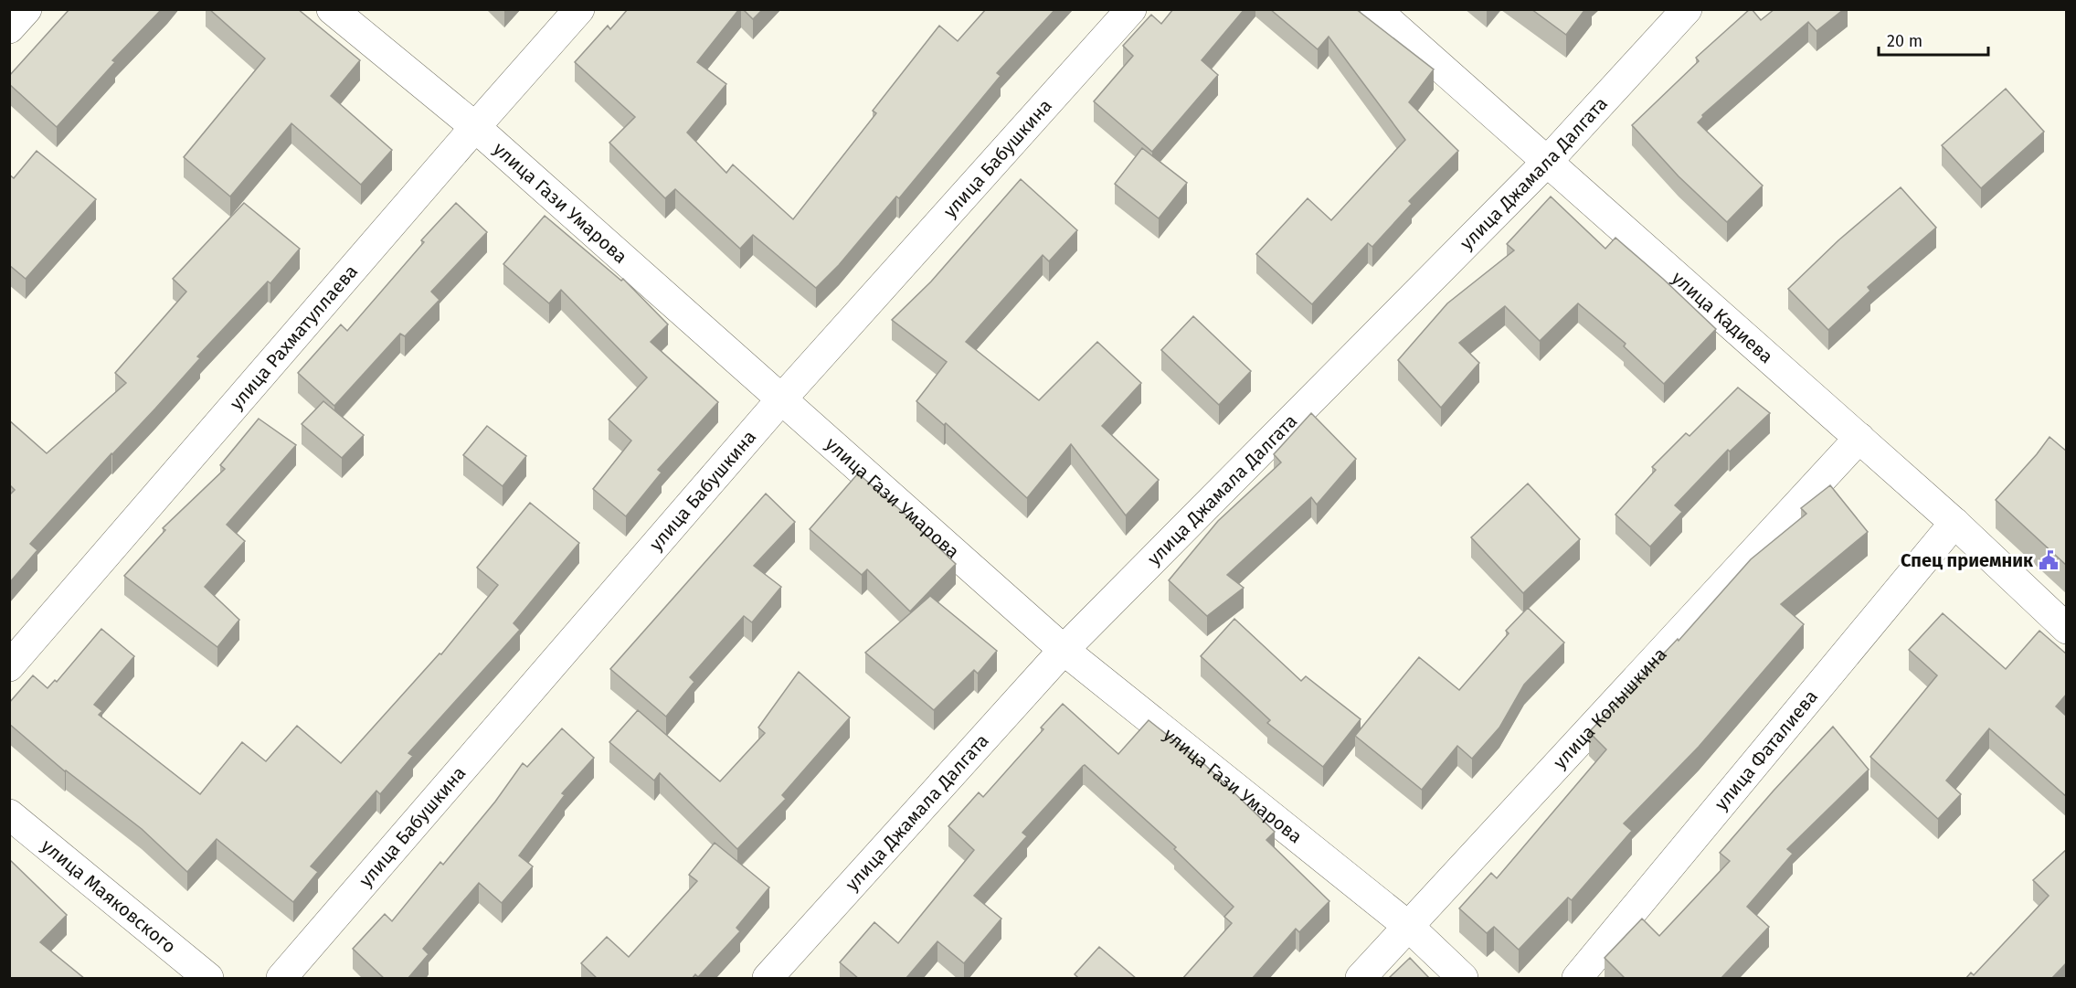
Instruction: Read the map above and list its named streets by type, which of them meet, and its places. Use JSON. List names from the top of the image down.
{
  "streets": {
    "street": [
      "улица Бабушкина",
      "улица Джамала Далгата",
      "улица Гази Умарова",
      "улица Кадиева",
      "улица Рахматуллаева",
      "улица Колышкина",
      "улица Фаталиева",
      "улица Маяковского"
    ]
  },
  "crossings": [
    ["улица Бабушкина", "улица Гази Умарова"],
    ["улица Джамала Далгата", "улица Гази Умарова"],
    ["улица Джамала Далгата", "улица Кадиева"],
    ["улица Гази Умарова", "улица Рахматуллаева"],
    ["улица Гази Умарова", "улица Колышкина"],
    ["улица Кадиева", "улица Колышкина"],
    ["улица Кадиева", "улица Фаталиева"]
  ],
  "places": {
    "public building": ["Спец приемник"]
  },
  "scale_bar": "20 m"
}
